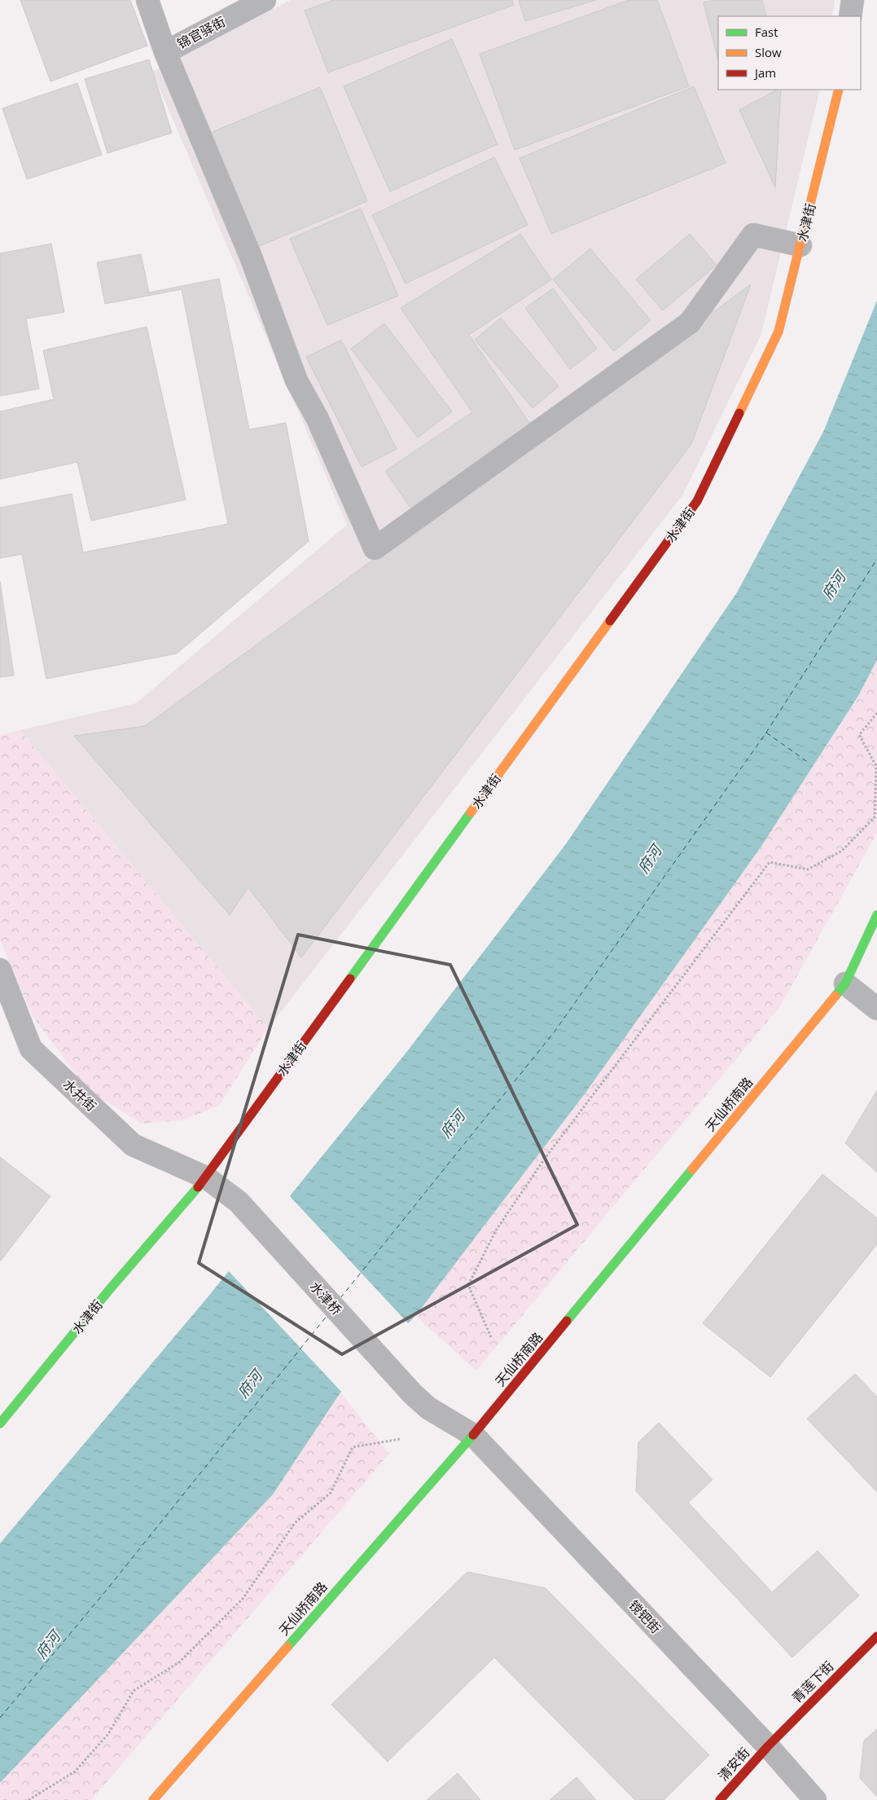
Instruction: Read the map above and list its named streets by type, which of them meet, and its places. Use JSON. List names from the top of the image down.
{
  "streets": {
    "street": [
      "锦官驿街",
      "水津街",
      "水井街",
      "天仙桥南路",
      "水津桥",
      "镋钯街",
      "青莲下街",
      "清安街"
    ]
  },
  "crossings": [
    ["水津街", "水井街"],
    ["水井街", "水津桥"],
    ["天仙桥南路", "水津桥"],
    ["天仙桥南路", "镋钯街"],
    ["水津桥", "镋钯街"],
    ["镋钯街", "青莲下街"],
    ["镋钯街", "清安街"],
    ["青莲下街", "清安街"]
  ],
  "water": ["府河"],
  "legend": ["Fast", "Slow", "Jam"]
}
